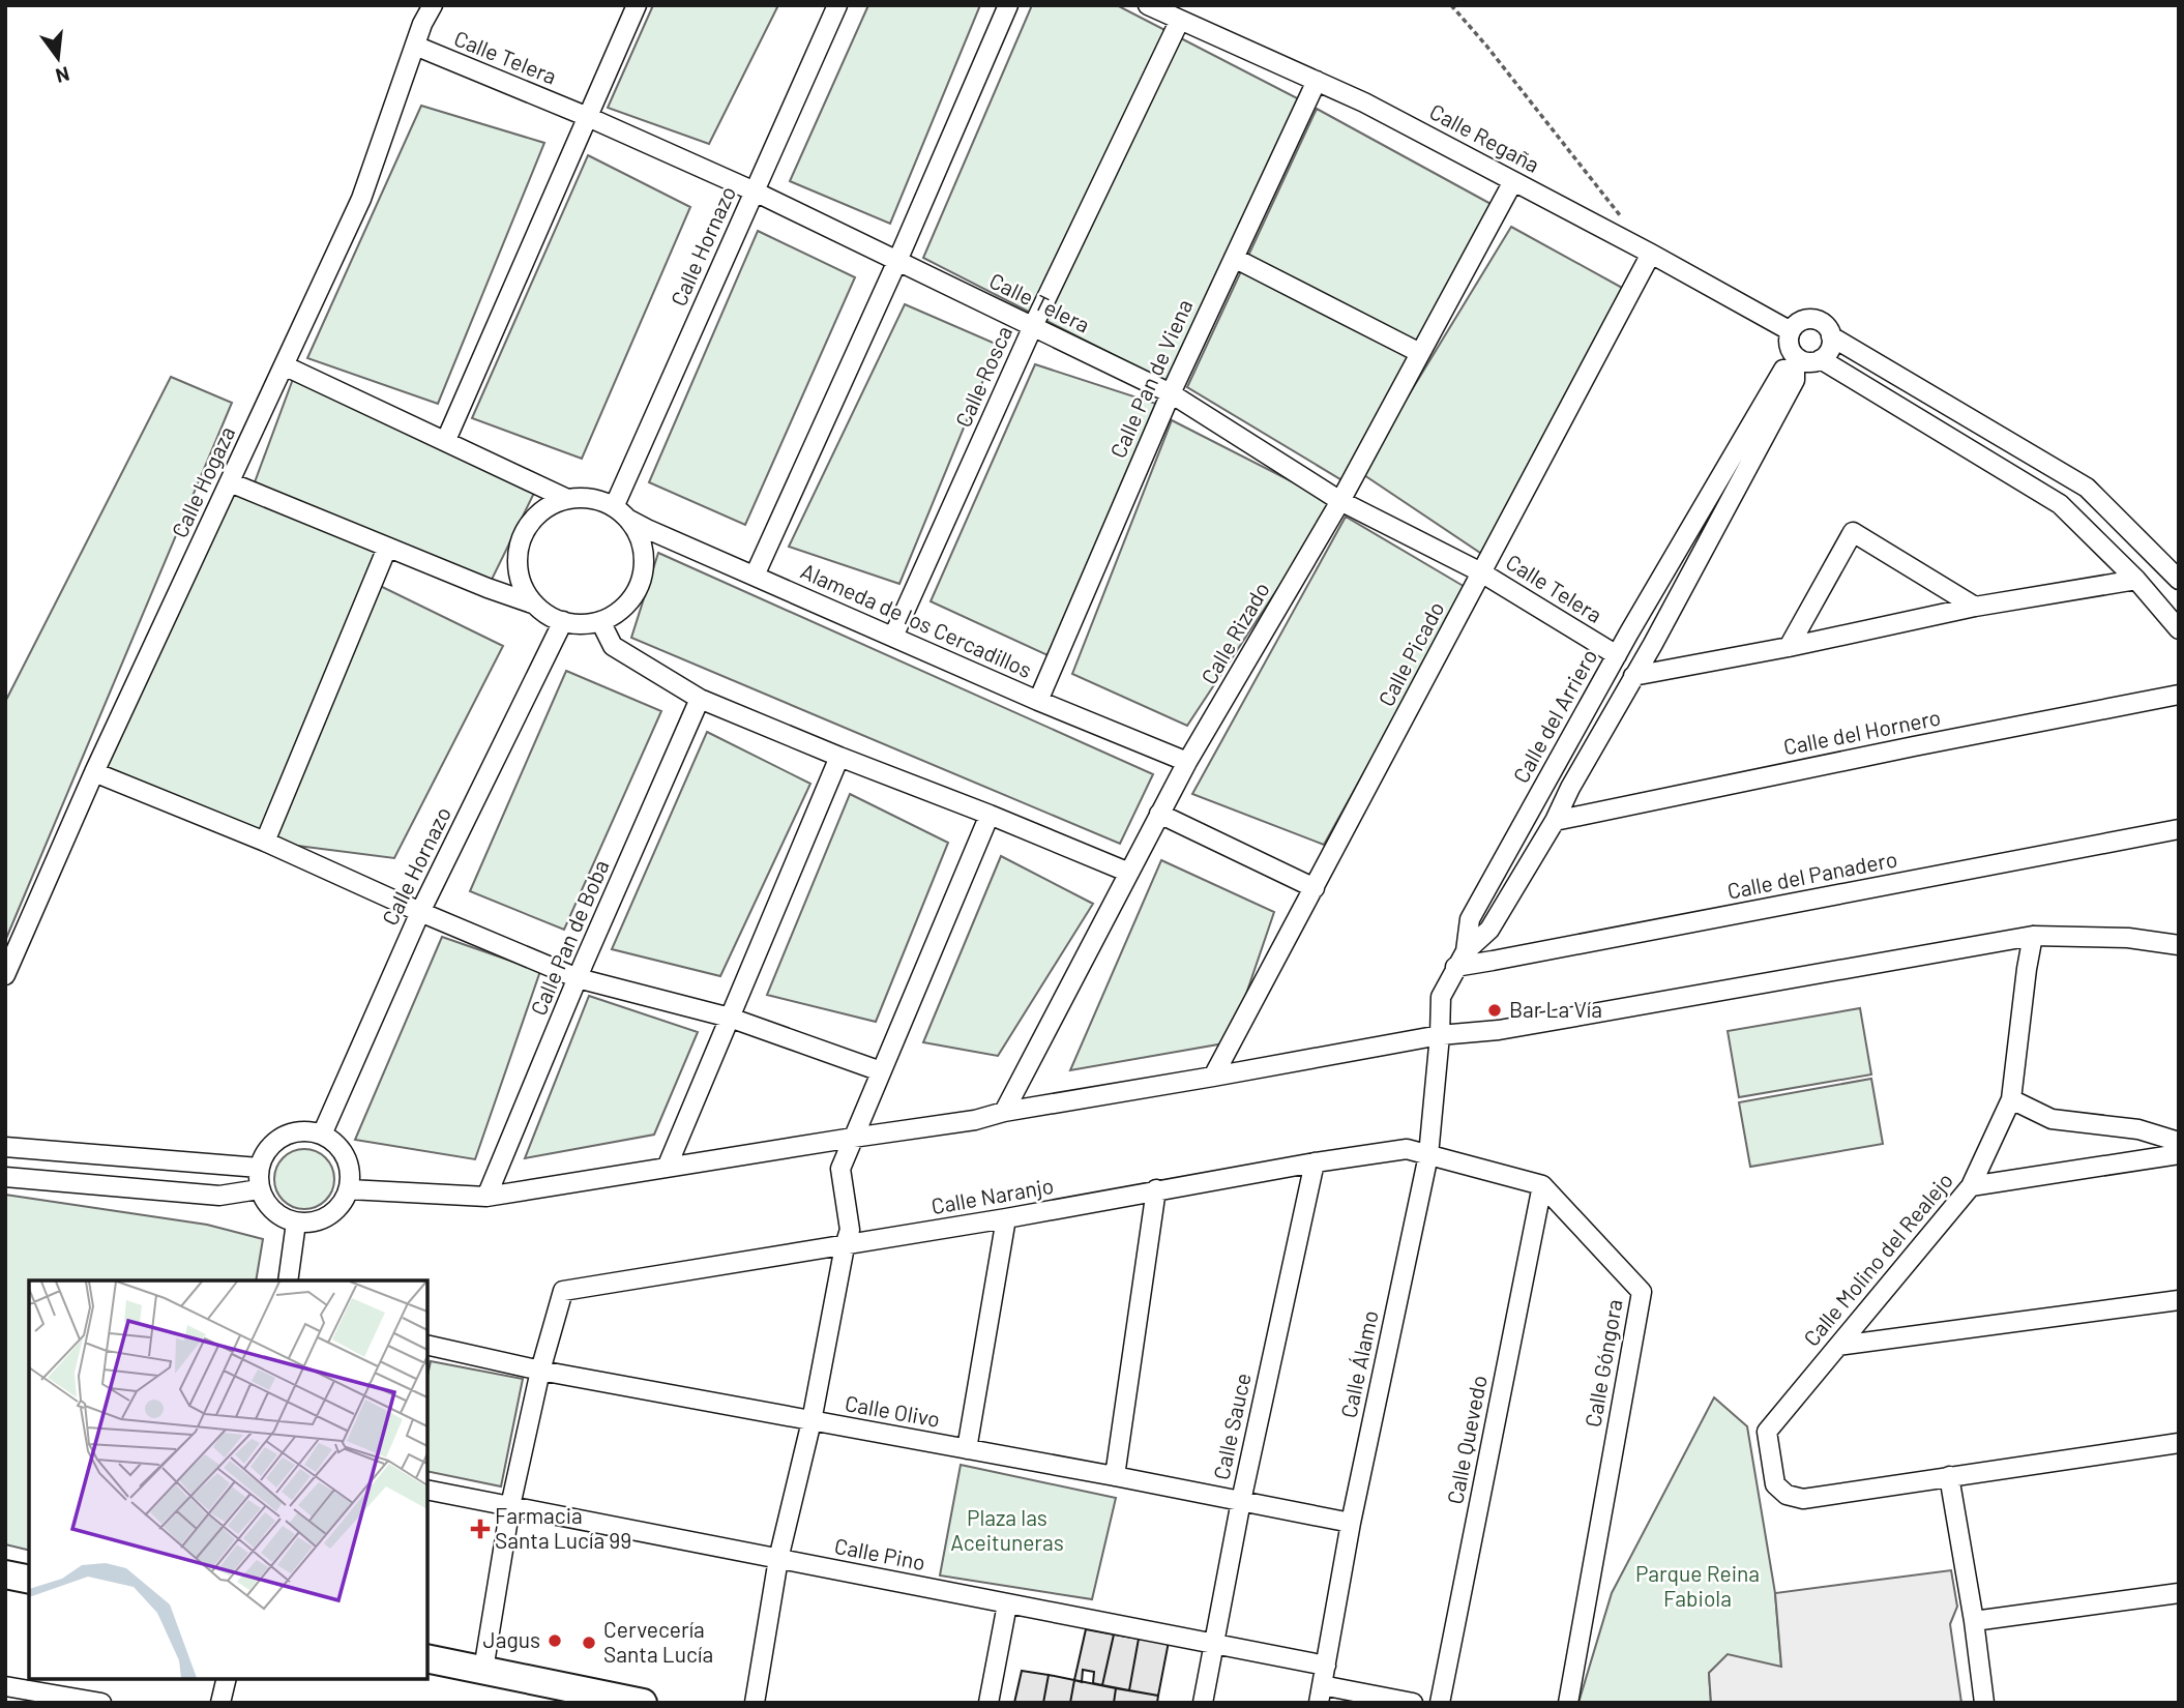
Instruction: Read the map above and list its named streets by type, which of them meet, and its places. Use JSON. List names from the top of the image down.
{
  "streets": {
    "street": [
      "Calle Telera",
      "Calle Regaña",
      "Calle Hornazo",
      "Calle Rosca",
      "Calle Pan de Viena",
      "Calle Hogaza",
      "Alameda de los Cercadillos",
      "Calle Rizado",
      "Calle Picado",
      "Calle del Arriero",
      "Calle del Hornero",
      "Calle del Panadero",
      "Calle Pan de Boba",
      "Calle Naranjo",
      "Calle Molino del Realejo",
      "Calle Góngora",
      "Calle Álamo",
      "Calle Olivo",
      "Calle Sauce",
      "Calle Quevedo",
      "Calle Pino"
    ]
  },
  "crossings": [
    ["Calle Telera", "Calle Hornazo"],
    ["Calle Telera", "Calle Rosca"],
    ["Calle Telera", "Calle Pan de Viena"],
    ["Calle Telera", "Calle Hogaza"],
    ["Calle Telera", "Calle Rizado"],
    ["Calle Telera", "Calle Picado"],
    ["Calle Telera", "Calle del Arriero"],
    ["Calle Regaña", "Calle Rosca"],
    ["Calle Regaña", "Calle Pan de Viena"],
    ["Calle Regaña", "Calle Rizado"],
    ["Calle Regaña", "Calle Picado"],
    ["Calle Regaña", "Calle del Arriero"],
    ["Calle Hornazo", "Alameda de los Cercadillos"],
    ["Calle Rosca", "Alameda de los Cercadillos"],
    ["Calle Pan de Viena", "Alameda de los Cercadillos"],
    ["Alameda de los Cercadillos", "Calle Rizado"],
    ["Calle del Arriero", "Calle del Hornero"],
    ["Calle del Arriero", "Calle del Panadero"],
    ["Calle del Arriero", "Calle Álamo"],
    ["Calle Naranjo", "Calle Álamo"],
    ["Calle Naranjo", "Calle Olivo"],
    ["Calle Naranjo", "Calle Sauce"],
    ["Calle Góngora", "Calle Quevedo"],
    ["Calle Álamo", "Calle Olivo"],
    ["Calle Álamo", "Calle Pino"],
    ["Calle Olivo", "Calle Sauce"],
    ["Calle Sauce", "Calle Pino"]
  ],
  "parks": ["Plaza las Aceituneras", "Parque Reina Fabiola"],
  "places": {
    "other": ["Bar La Vía", "Jagus", "Cervecería Santa Lucía"],
    "health": ["Farmacia Santa Lucía 99"]
  },
  "north": "bottom"
}
